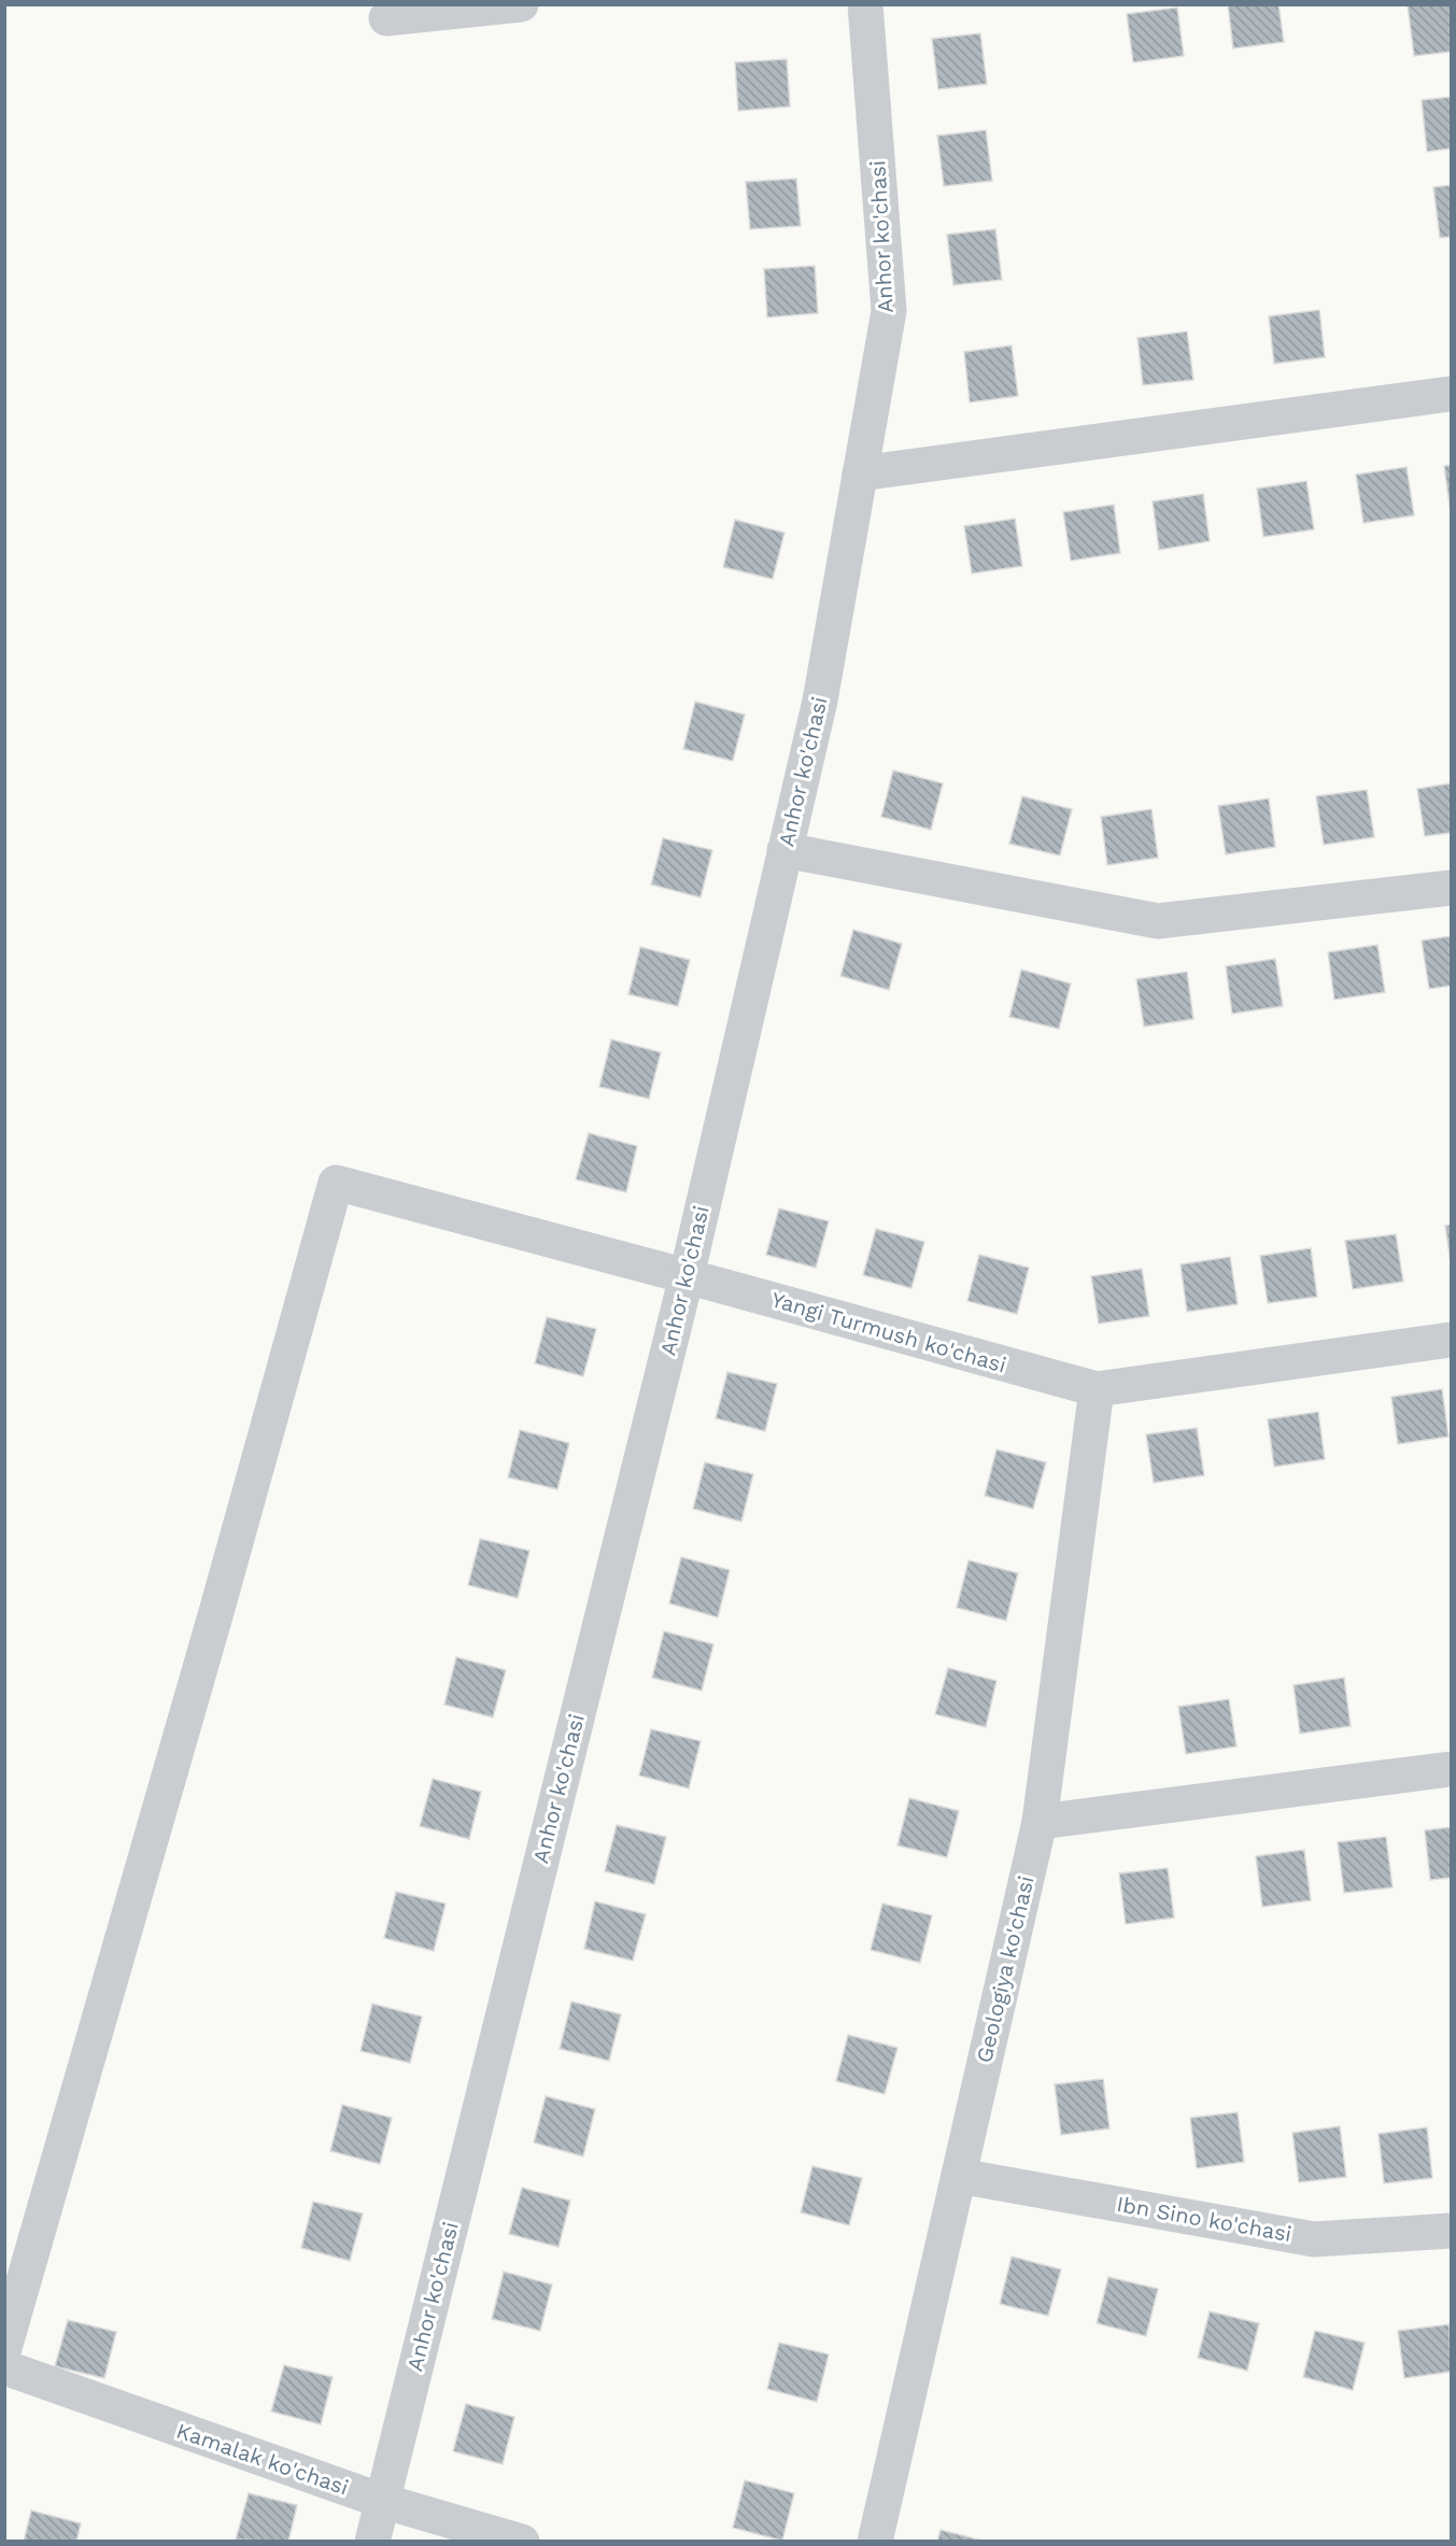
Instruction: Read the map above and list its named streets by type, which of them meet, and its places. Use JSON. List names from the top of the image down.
{
  "streets": {
    "street": [
      "Anhor ko'chasi",
      "Yangi Turmush ko'chasi",
      "Geologiya ko'chasi",
      "Ibn Sino ko'chasi",
      "Kamalak ko'chasi"
    ]
  },
  "crossings": [
    ["Anhor ko'chasi", "Yangi Turmush ko'chasi"],
    ["Anhor ko'chasi", "Kamalak ko'chasi"],
    ["Yangi Turmush ko'chasi", "Geologiya ko'chasi"],
    ["Geologiya ko'chasi", "Ibn Sino ko'chasi"]
  ]
}
